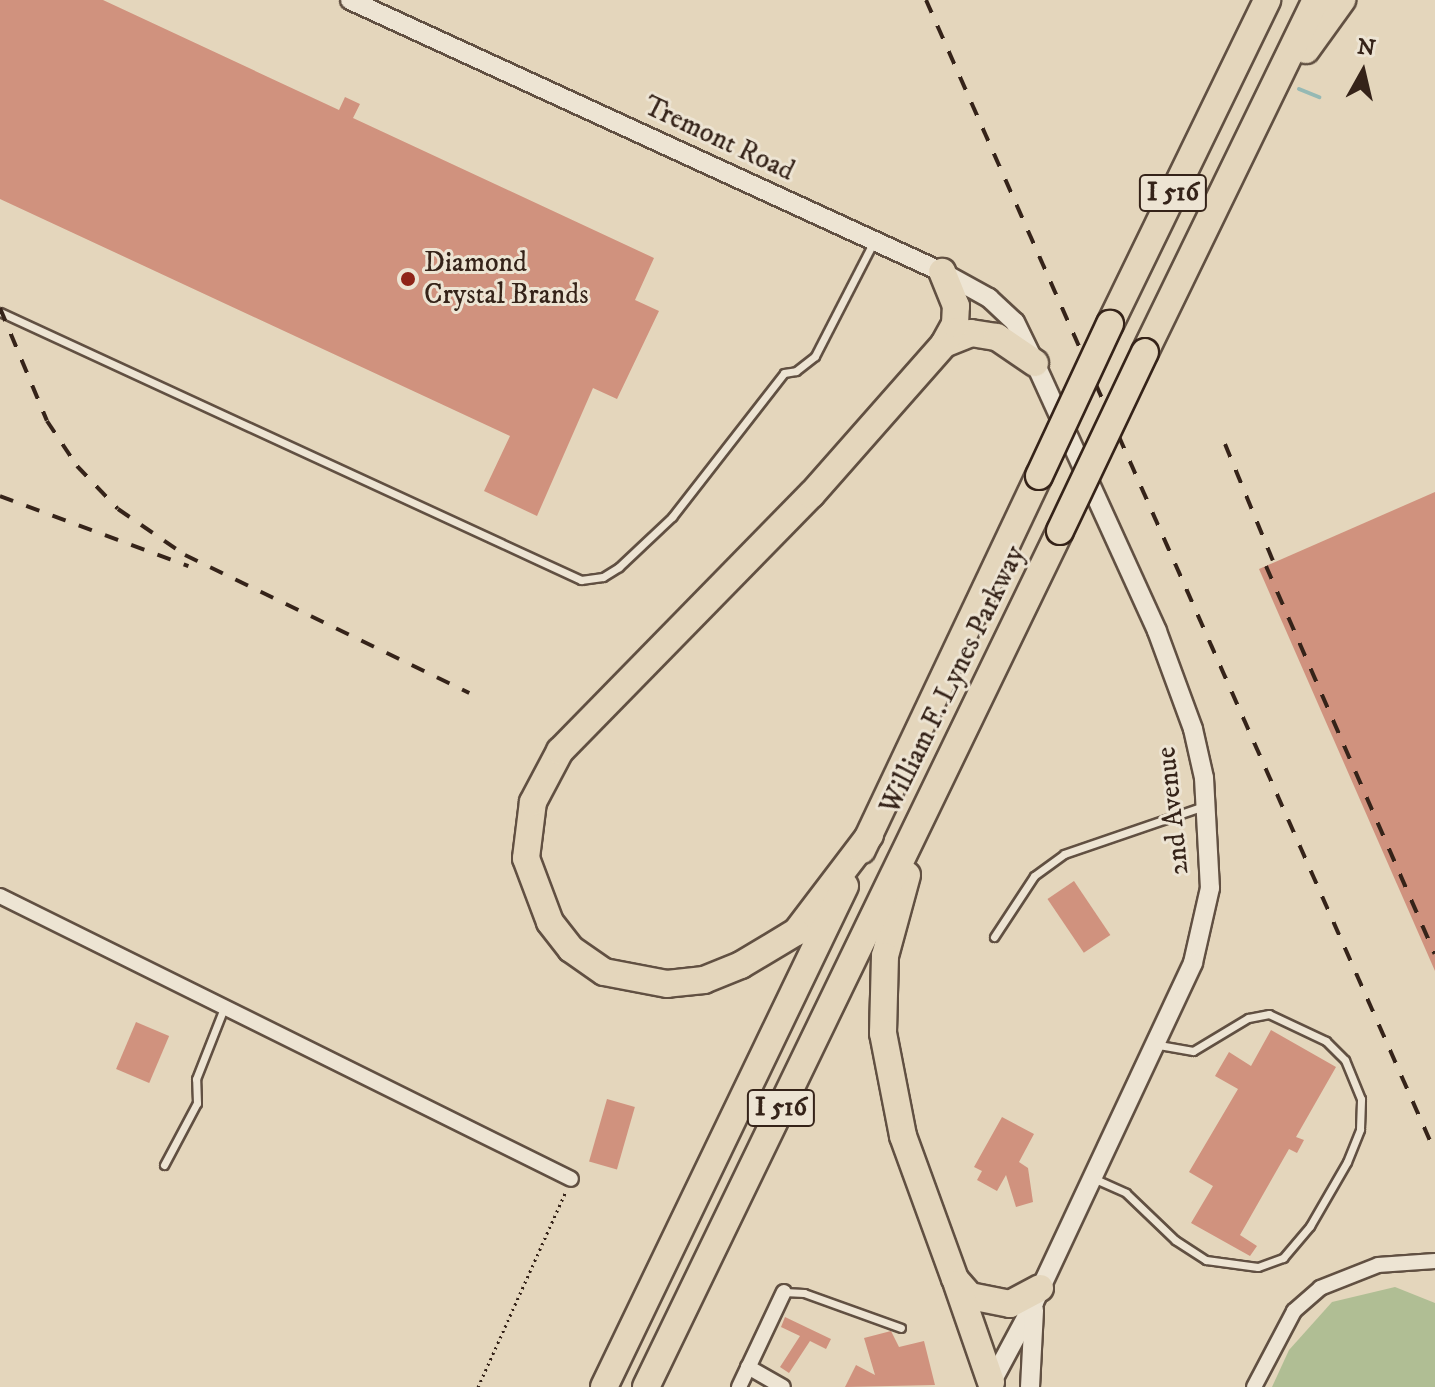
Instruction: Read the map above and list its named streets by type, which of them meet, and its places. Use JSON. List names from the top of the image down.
{
  "streets": {
    "highway": ["I 516", "William F. Lynes Parkway"],
    "street": ["Tremont Road", "2nd Avenue"]
  },
  "crossings": [
    ["Tremont Road", "2nd Avenue"]
  ],
  "places": ["Diamond Crystal Brands"],
  "north": "top"
}
